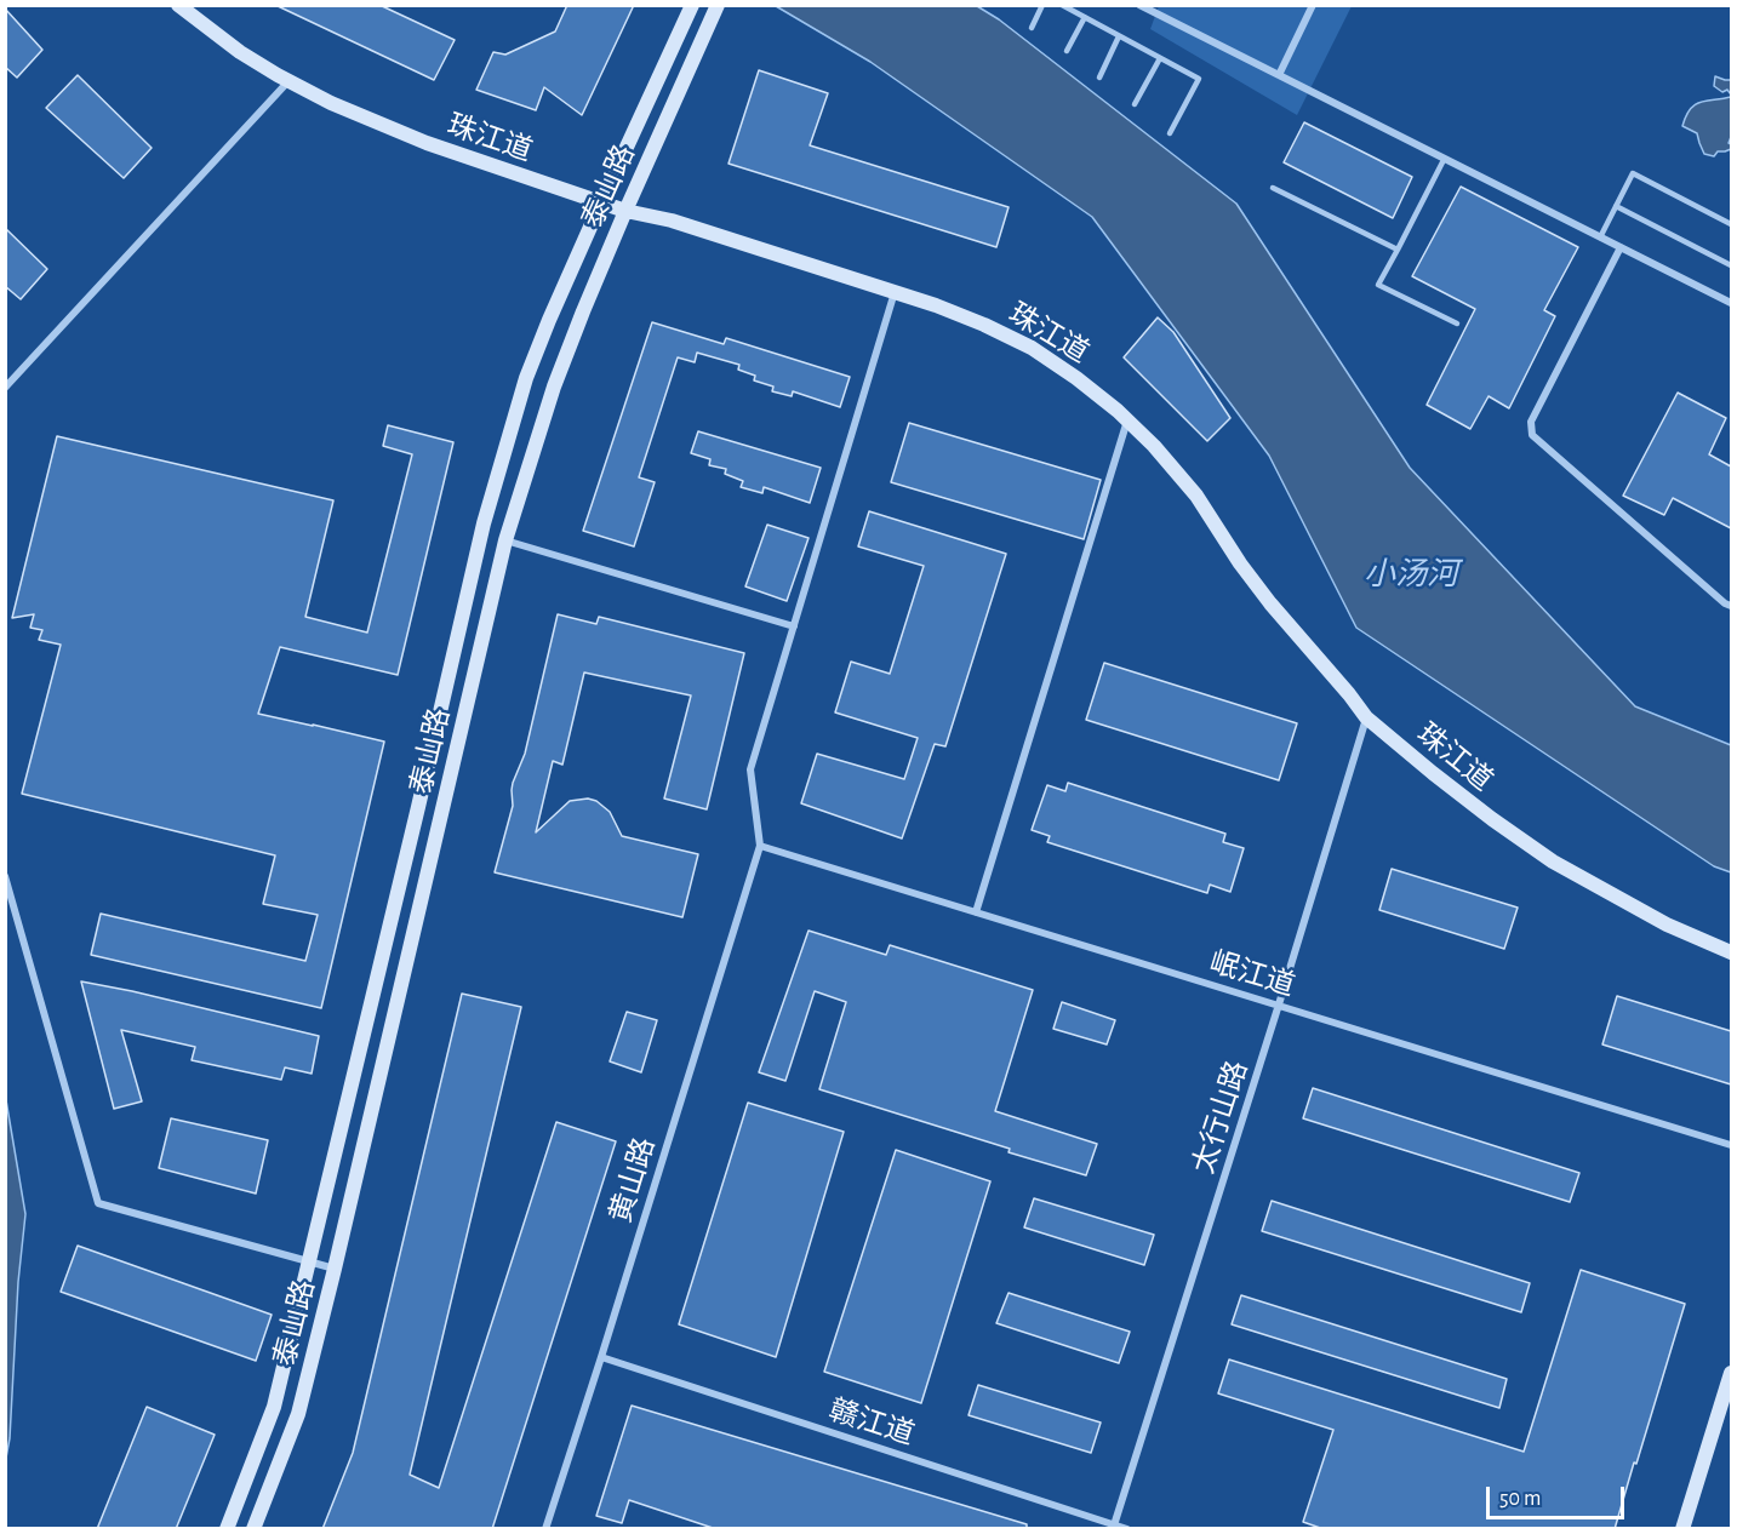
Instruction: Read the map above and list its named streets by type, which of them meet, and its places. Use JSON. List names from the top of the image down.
{
  "streets": {
    "street": [
      "珠江道",
      "泰山路",
      "岷江道",
      "太行山路",
      "黄山路",
      "赣江道"
    ]
  },
  "crossings": [
    ["珠江道", "泰山路"],
    ["珠江道", "太行山路"],
    ["岷江道", "太行山路"],
    ["岷江道", "黄山路"],
    ["太行山路", "赣江道"],
    ["黄山路", "赣江道"]
  ],
  "water": ["小汤河"],
  "scale_bar": "50 m"
}
